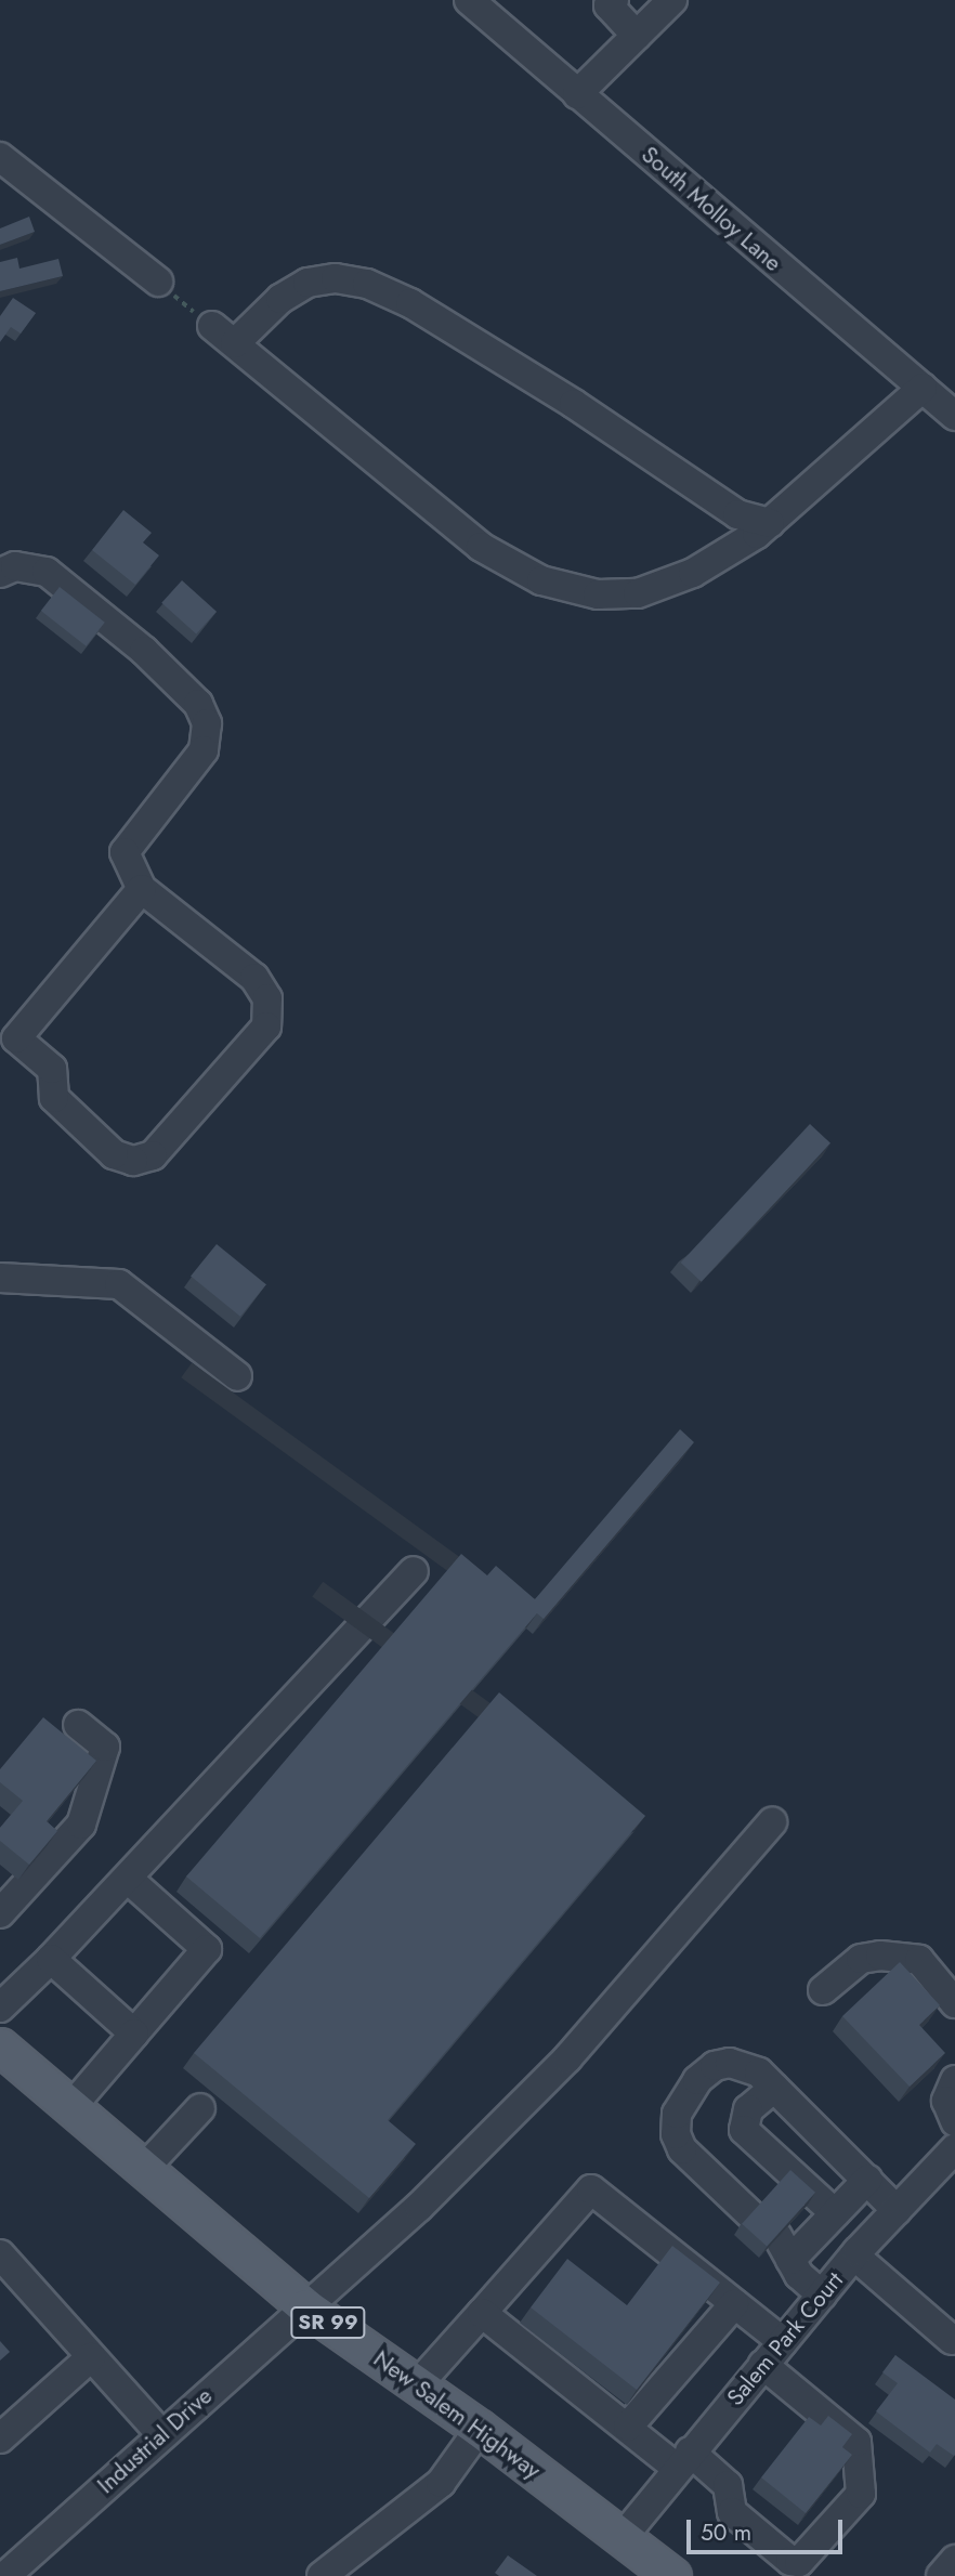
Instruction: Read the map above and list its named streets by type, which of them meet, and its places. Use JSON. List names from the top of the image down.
{
  "streets": {
    "main road": ["SR 99", "New Salem Highway"],
    "street": ["South Molloy Lane", "Salem Park Court", "Industrial Drive"]
  },
  "crossings": [
    ["Salem Park Court", "New Salem Highway"],
    ["New Salem Highway", "Industrial Drive"]
  ],
  "scale_bar": "50 m"
}
